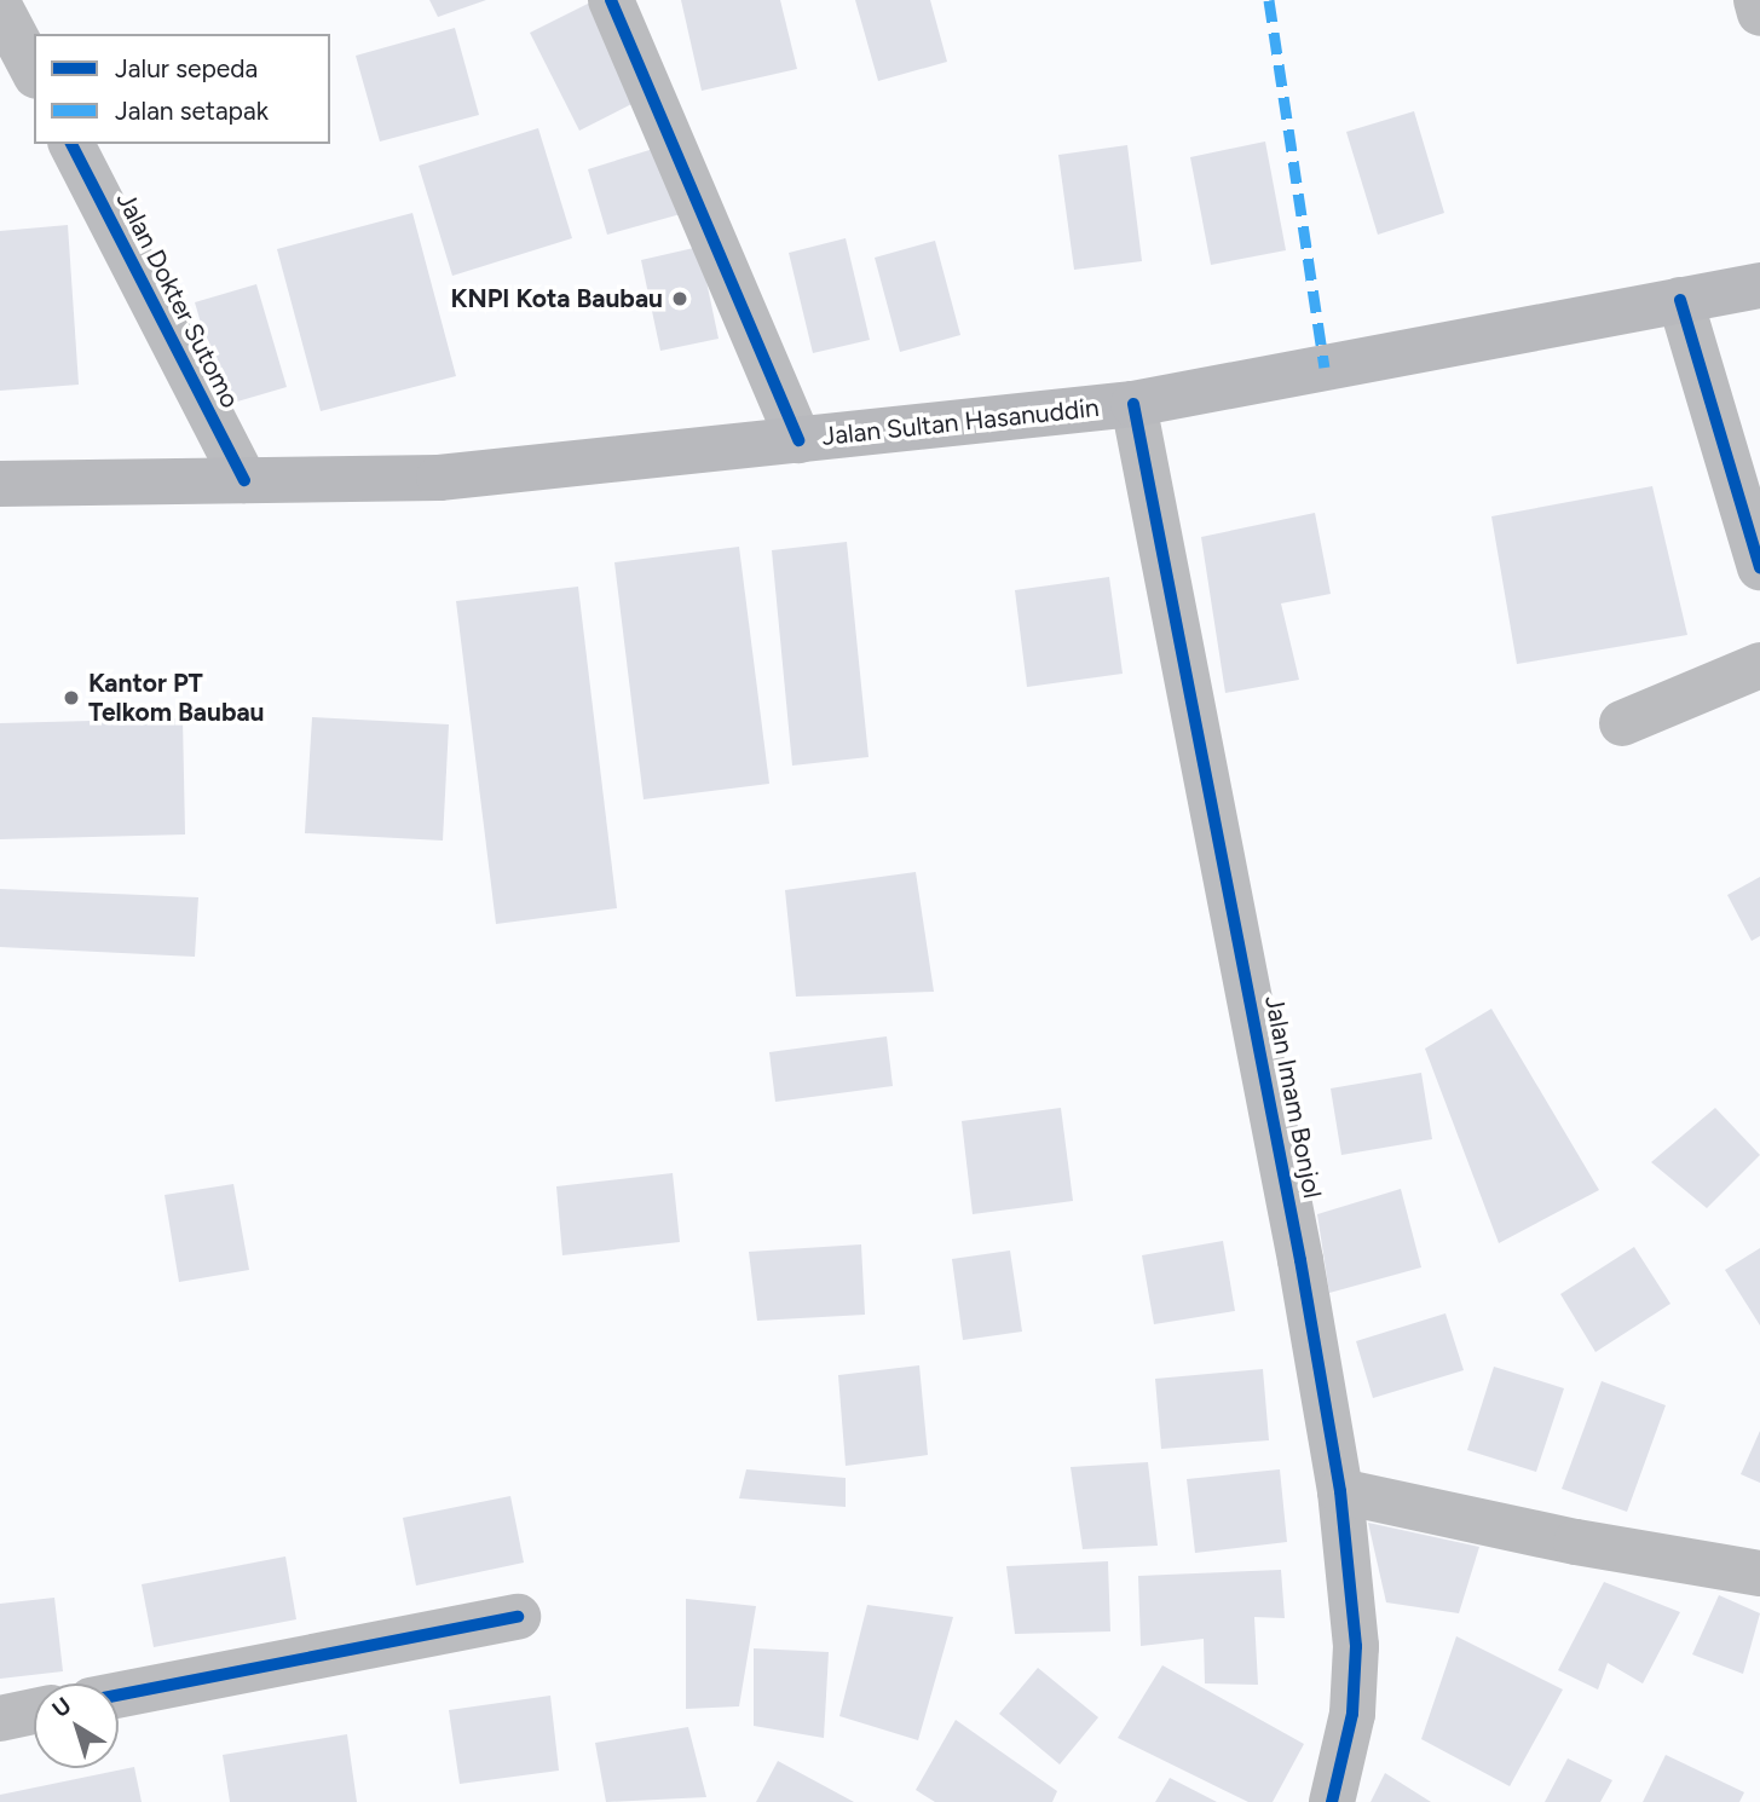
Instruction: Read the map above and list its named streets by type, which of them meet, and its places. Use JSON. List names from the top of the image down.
{
  "streets": {
    "highway": ["Jalan Sultan Hasanuddin"],
    "street": ["Jalan Dokter Sutomo", "Jalan Imam Bonjol"]
  },
  "crossings": [
    ["Jalan Dokter Sutomo", "Jalan Sultan Hasanuddin"],
    ["Jalan Sultan Hasanuddin", "Jalan Imam Bonjol"]
  ],
  "places": ["KNPI Kota Baubau", "Kantor PT Telkom Baubau"],
  "legend": ["Jalur sepeda", "Jalan setapak"],
  "north": "top left"
}
